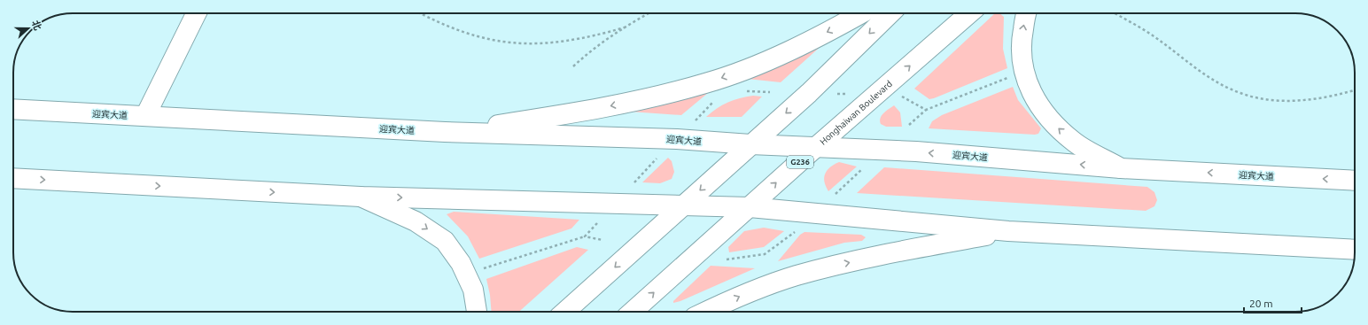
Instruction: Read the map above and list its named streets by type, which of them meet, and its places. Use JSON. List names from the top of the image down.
{
  "streets": {
    "main road": ["Honghaiwan Boulevard", "迎宾大道", "G236"]
  },
  "crossings": [
    ["Honghaiwan Boulevard", "迎宾大道"]
  ],
  "scale_bar": "20 m",
  "north": "right"
}
